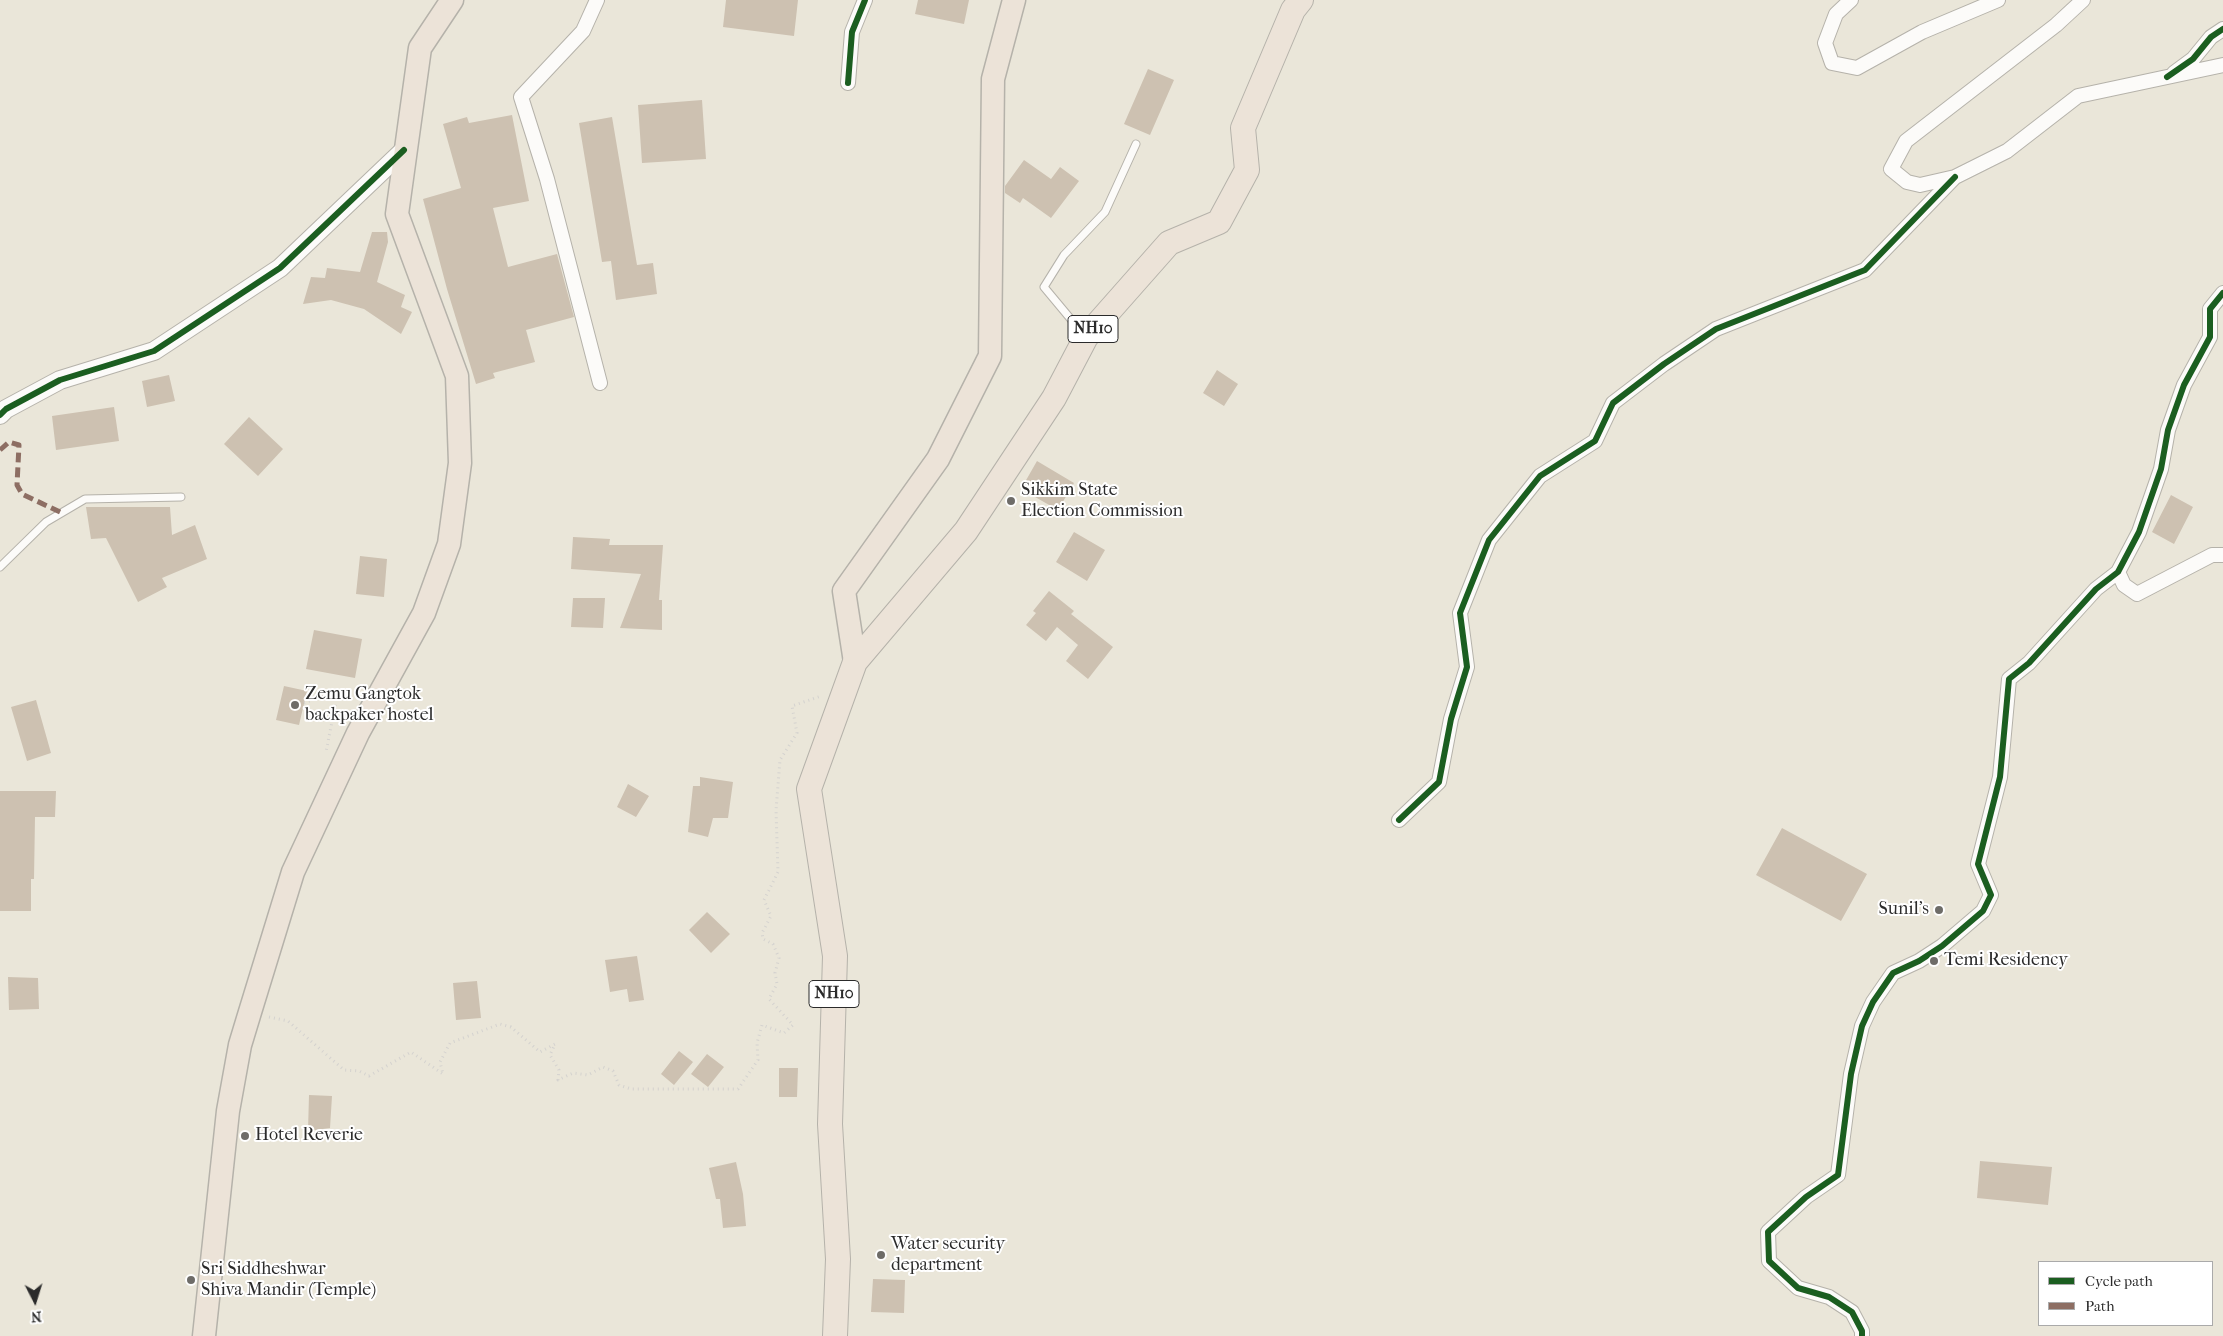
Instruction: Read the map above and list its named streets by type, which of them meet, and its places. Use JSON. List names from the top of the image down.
{
  "streets": {
    "highway": ["NH10"]
  },
  "places": [
    "Sikkim State Election Commission",
    "Zemu Gangtok backpaker hostel",
    "Sunil's",
    "Temi Residency",
    "Hotel Reverie",
    "Water security department",
    "Sri Siddheshwar Shiva Mandir (Temple)"
  ],
  "legend": ["Cycle path", "Path"],
  "north": "bottom"
}
